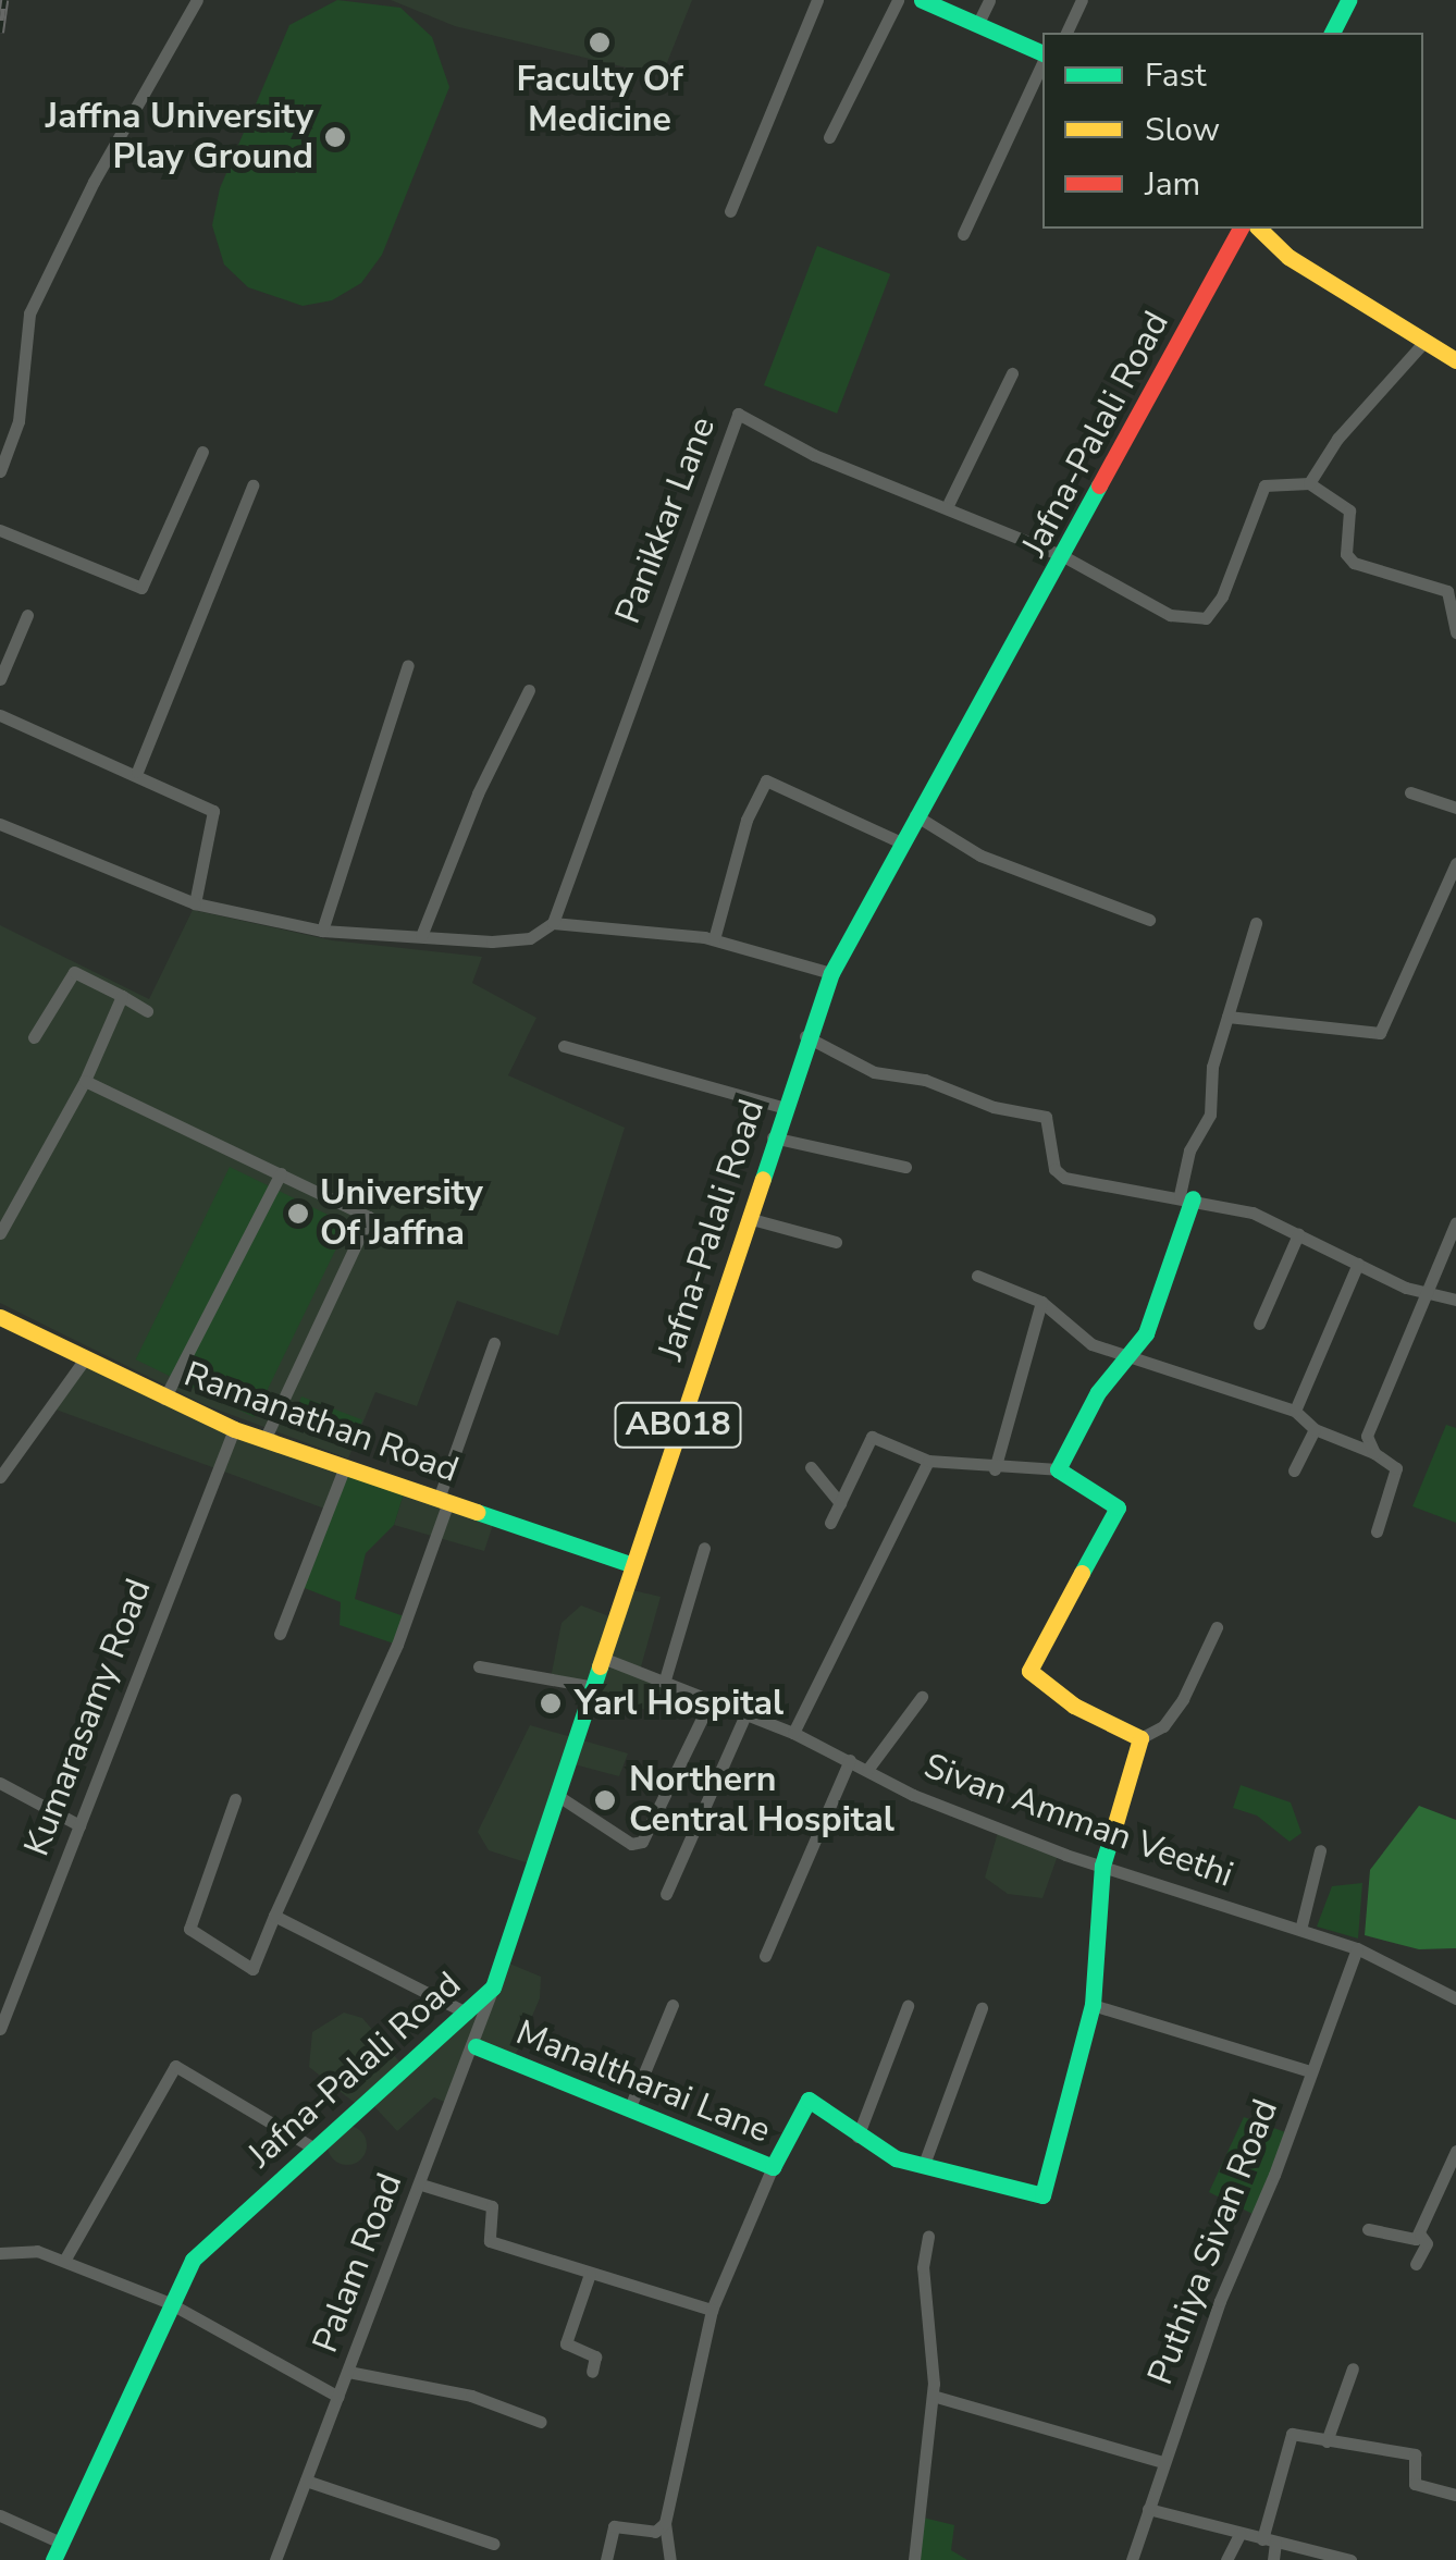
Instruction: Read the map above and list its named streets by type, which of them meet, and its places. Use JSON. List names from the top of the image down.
{
  "streets": {
    "main road": [
      "Jafna-Palali Road",
      "Ramanathan Road",
      "AB018",
      "Manaltharai Lane"
    ],
    "street": [
      "Panikkar Lane",
      "Kumarasamy Road",
      "Sivan Amman Veethi",
      "Puthiya Sivan Road",
      "Palam Road"
    ]
  },
  "crossings": [
    ["Jafna-Palali Road", "Panikkar Lane"],
    ["Jafna-Palali Road", "Ramanathan Road"],
    ["Jafna-Palali Road", "Sivan Amman Veethi"],
    ["Jafna-Palali Road", "Palam Road"],
    ["Ramanathan Road", "Kumarasamy Road"],
    ["Sivan Amman Veethi", "Manaltharai Lane"],
    ["Sivan Amman Veethi", "Puthiya Sivan Road"],
    ["Manaltharai Lane", "Palam Road"]
  ],
  "places": [
    "Faculty Of Medicine",
    "Jaffna University Play Ground",
    "University Of Jaffna",
    "Yarl Hospital",
    "Northern Central Hospital"
  ],
  "legend": ["Fast", "Slow", "Jam"]
}
